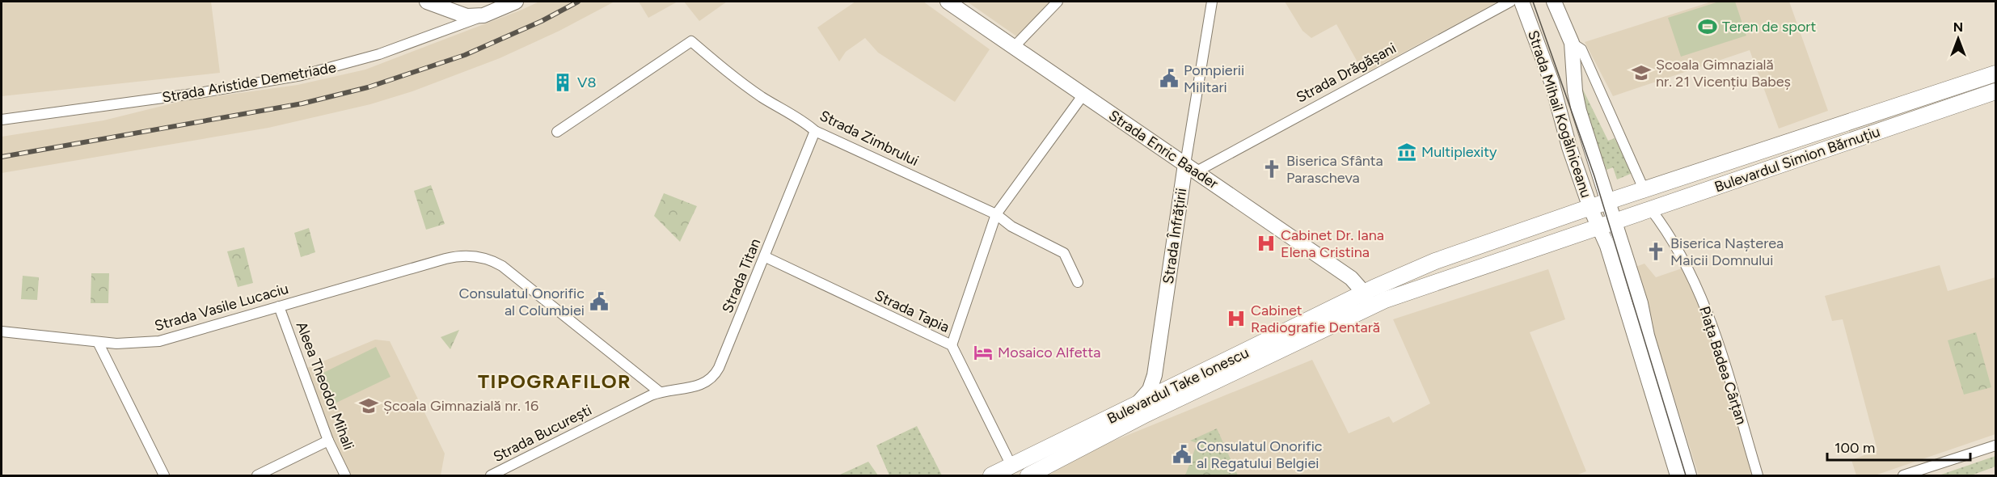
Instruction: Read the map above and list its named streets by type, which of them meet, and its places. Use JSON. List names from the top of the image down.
{
  "streets": {
    "main road": ["Bulevardul Simion Bărnuțiu", "Bulevardul Take Ionescu"],
    "street": [
      "Strada Drăgășani",
      "Strada Aristide Demetriade",
      "Strada Mihail Kogălniceanu",
      "Strada Zimbrului",
      "Strada Enric Baader",
      "Strada Înfrățirii",
      "Strada Titan",
      "Strada Vasile Lucaciu",
      "Strada Tapia",
      "Piața Badea Cârțan",
      "Aleea Theodor Mihali",
      "Strada București"
    ]
  },
  "crossings": [
    ["Strada Drăgășani", "Strada Enric Baader"],
    ["Strada Drăgășani", "Strada Înfrățirii"],
    ["Strada Mihail Kogălniceanu", "Bulevardul Simion Bărnuțiu"],
    ["Strada Mihail Kogălniceanu", "Bulevardul Take Ionescu"],
    ["Strada Zimbrului", "Strada Titan"],
    ["Strada Enric Baader", "Strada Înfrățirii"],
    ["Strada Enric Baader", "Bulevardul Take Ionescu"],
    ["Bulevardul Simion Bărnuțiu", "Piața Badea Cârțan"],
    ["Bulevardul Simion Bărnuțiu", "Bulevardul Take Ionescu"],
    ["Strada Înfrățirii", "Bulevardul Take Ionescu"],
    ["Strada Titan", "Strada Vasile Lucaciu"],
    ["Strada Titan", "Strada Tapia"],
    ["Strada Titan", "Strada București"],
    ["Strada Vasile Lucaciu", "Aleea Theodor Mihali"],
    ["Strada Vasile Lucaciu", "Strada București"],
    ["Strada Tapia", "Bulevardul Take Ionescu"]
  ],
  "districts": ["TIPOGRAFILOR"],
  "places": {
    "sports": ["Teren de sport"],
    "school or university": ["Școala Gimnazială nr. 21 Vicențiu Babeș", "Școala Gimnazială nr. 16"],
    "public building": ["Pompierii Militari", "Consulatul Onorific al Columbiei", "Consulatul Onorific al Regatului Belgiei"],
    "building": ["V8"],
    "museum": ["Multiplexity"],
    "church": ["Biserica Sfânta Parascheva", "Biserica Nașterea Maicii Domnului"],
    "hospital": ["Cabinet Dr. Iana Elena Cristina", "Cabinet Radiografie Dentară"],
    "hotel": ["Mosaico Alfetta"]
  },
  "scale_bar": "100 m",
  "north": "top"
}
